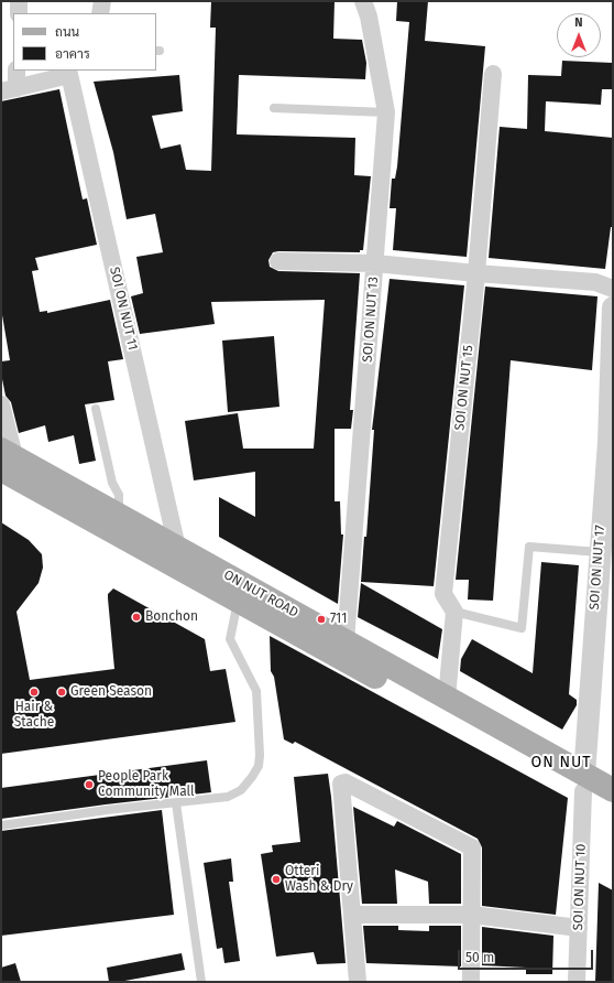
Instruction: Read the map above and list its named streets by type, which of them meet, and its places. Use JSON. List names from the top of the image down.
{
  "streets": {
    "main road": ["ON NUT ROAD"],
    "street": [
      "SOI ON NUT 11",
      "SOI ON NUT 13",
      "SOI ON NUT 15",
      "SOI ON NUT 17",
      "SOI ON NUT 10"
    ]
  },
  "crossings": [
    ["SOI ON NUT 11", "ON NUT ROAD"],
    ["SOI ON NUT 13", "ON NUT ROAD"],
    ["SOI ON NUT 17", "ON NUT ROAD"],
    ["SOI ON NUT 17", "SOI ON NUT 10"],
    ["ON NUT ROAD", "SOI ON NUT 10"]
  ],
  "districts": ["ON NUT"],
  "places": [
    "Bonchon",
    "711",
    "Hair & Stache",
    "Green Season",
    "People Park Community Mall",
    "Otteri Wash & Dry"
  ],
  "legend": ["ถนน", "อาคาร"],
  "scale_bar": "50 m",
  "north": "top"
}
